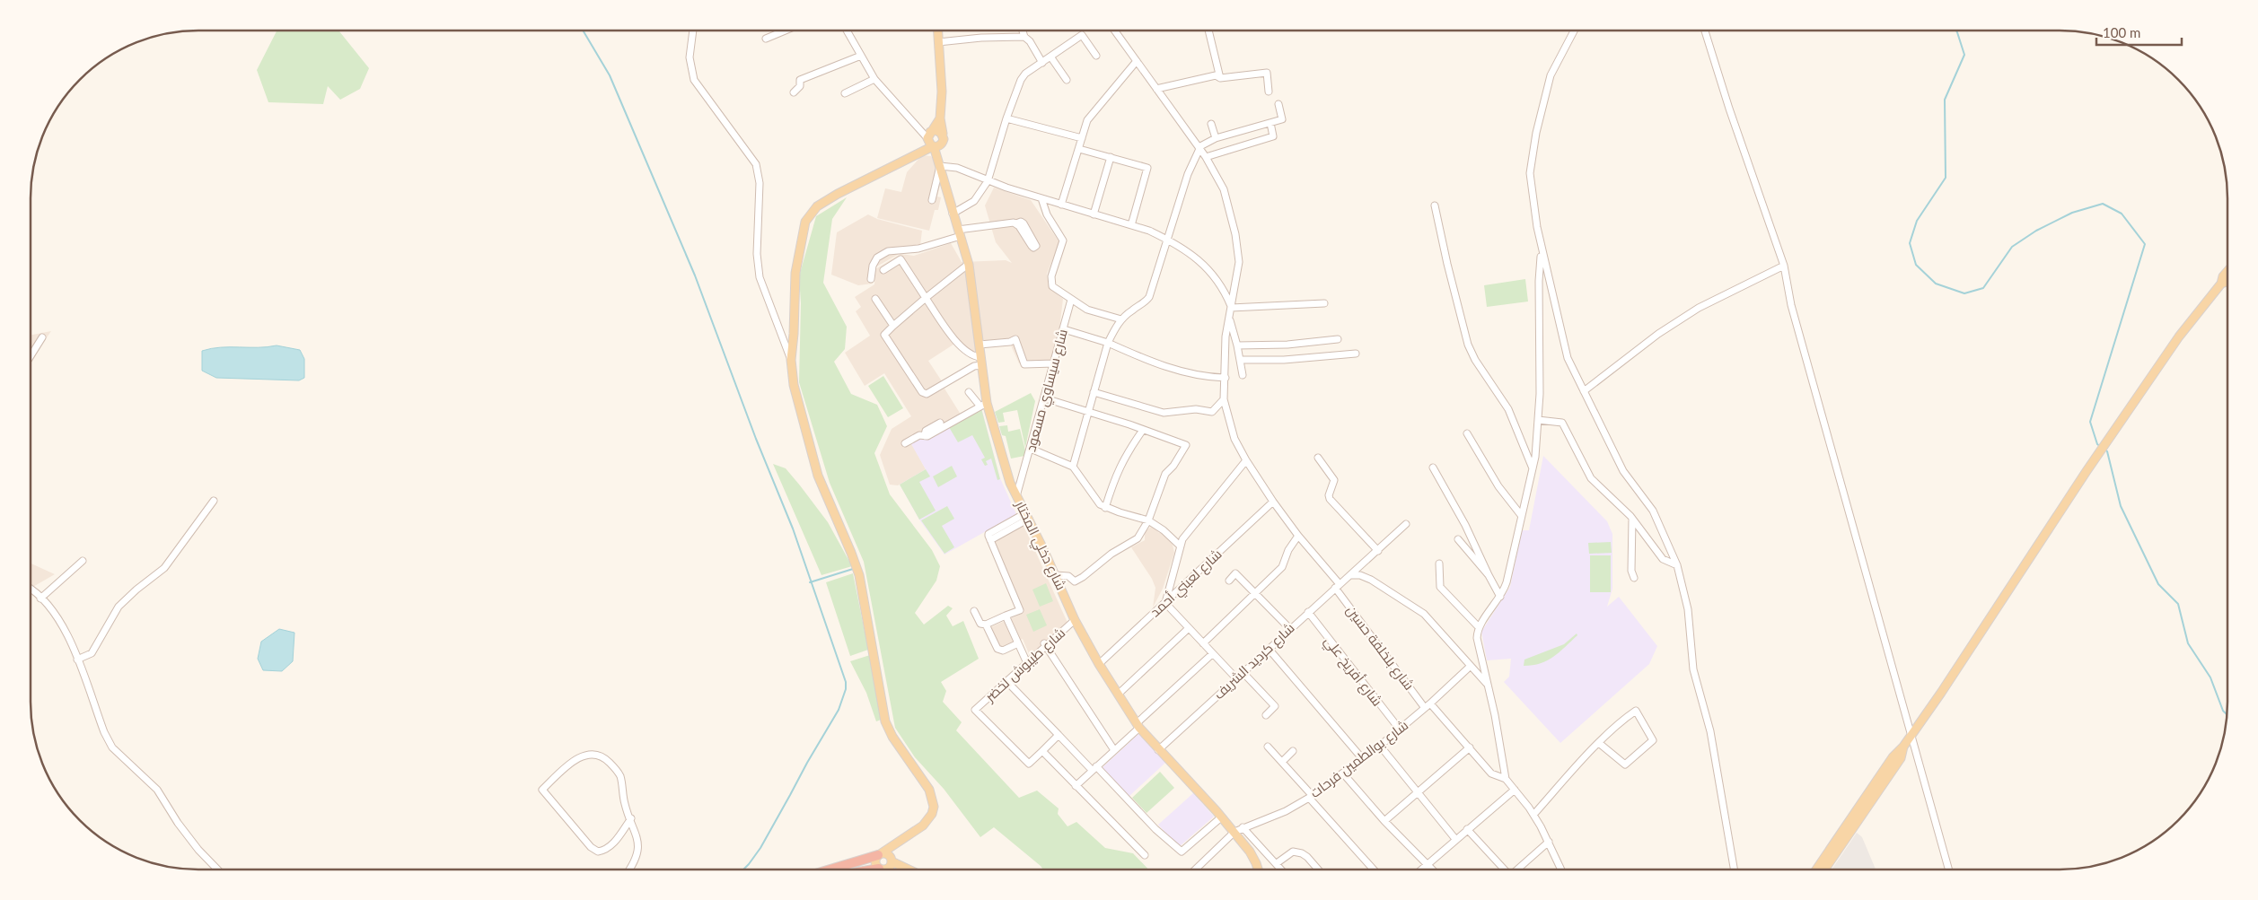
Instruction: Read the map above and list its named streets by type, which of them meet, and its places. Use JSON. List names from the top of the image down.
{
  "streets": {
    "main road": ["شارع دخلي المختار"],
    "street": [
      "شارع سيساوي مسعود",
      "شارع لعبني أحمد",
      "شارع بلخلفة حسين",
      "شارع كرديد الشريف",
      "شارع طيبوش لخضر",
      "شارع أفريخ علي",
      "شارع بوالطمين فرحات"
    ]
  },
  "crossings": [
    ["شارع سيساوي مسعود", "شارع دخلي المختار"],
    ["شارع دخلي المختار", "شارع لعبني أحمد"],
    ["شارع دخلي المختار", "شارع كرديد الشريف"],
    ["شارع دخلي المختار", "شارع طيبوش لخضر"],
    ["شارع دخلي المختار", "شارع بوالطمين فرحات"],
    ["شارع لعبني أحمد", "شارع بلخلفة حسين"],
    ["شارع بلخلفة حسين", "شارع كرديد الشريف"],
    ["شارع بلخلفة حسين", "شارع بوالطمين فرحات"],
    ["شارع كرديد الشريف", "شارع أفريخ علي"],
    ["شارع أفريخ علي", "شارع بوالطمين فرحات"]
  ],
  "scale_bar": "100 m"
}
